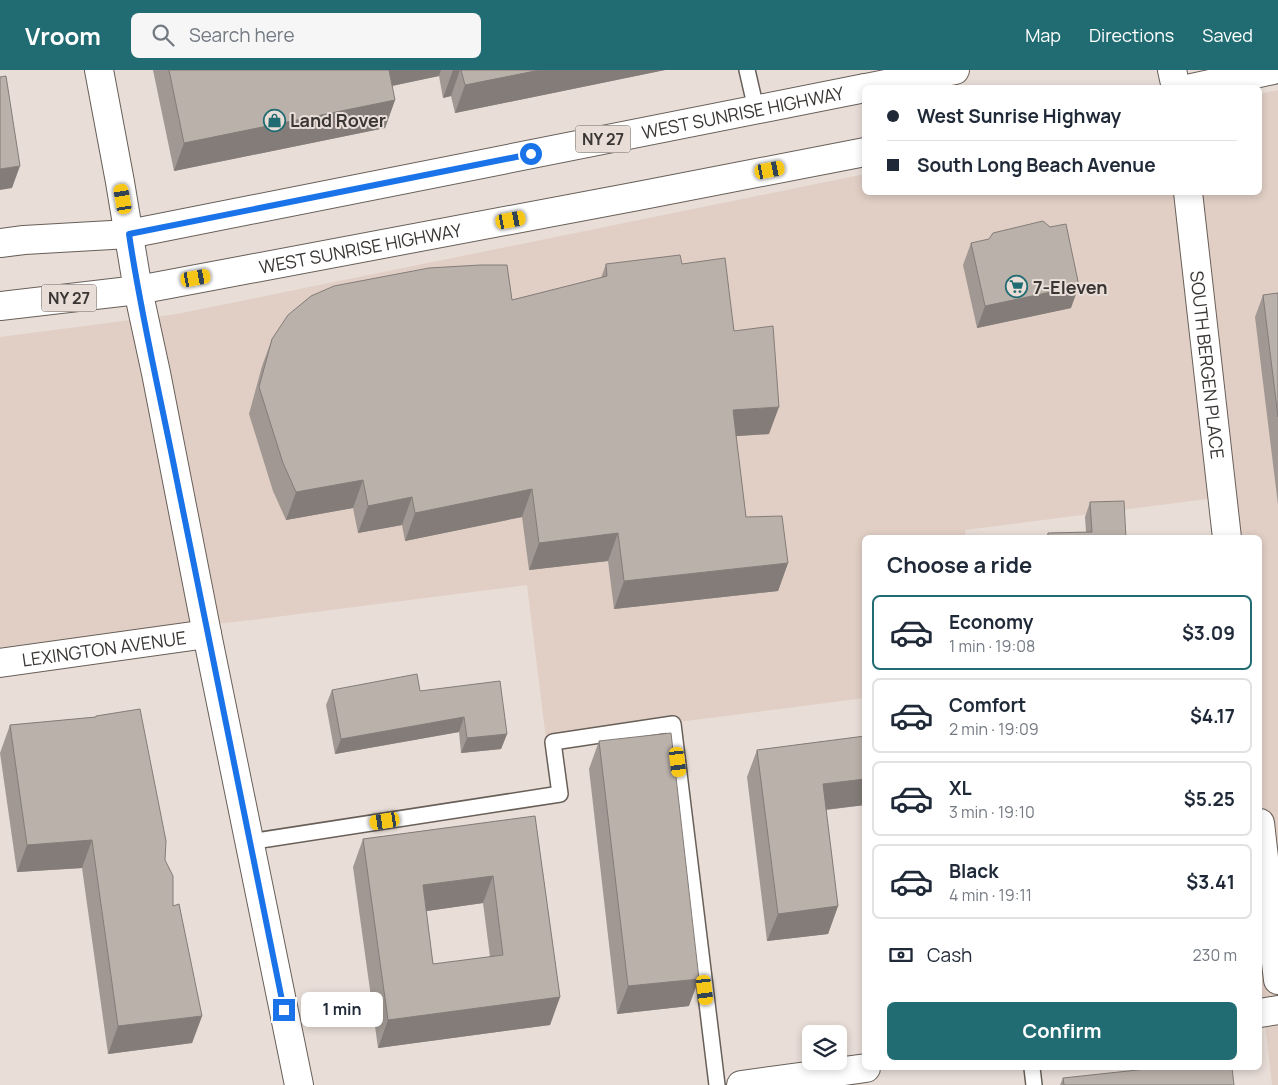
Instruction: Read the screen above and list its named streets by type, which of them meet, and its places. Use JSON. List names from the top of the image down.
{
  "streets": {
    "main road": [
      "WEST SUNRISE HIGHWAY",
      "NY 27",
      "SOUTH BERGEN PLACE",
      "LEXINGTON AVENUE"
    ]
  },
  "places": {
    "shop": ["Land Rover"],
    "supermarket": ["7-Eleven"]
  },
  "page": {
    "header": "Vroom",
    "search": "Search here",
    "nav": ["Map", "Directions", "Saved"],
    "banner": ["West Sunrise Highway", "South Long Beach Avenue"],
    "heading": "Choose a ride",
    "list": [
      {
        "name": "Economy",
        "note": "1 min · 19:08",
        "value": "$3.09"
      },
      {
        "name": "Comfort",
        "note": "2 min · 19:09",
        "value": "$4.17"
      },
      {
        "name": "XL",
        "note": "3 min · 19:10",
        "value": "$5.25"
      },
      {
        "name": "Black",
        "note": "4 min · 19:11",
        "value": "$3.41"
      }
    ],
    "pay": ["Cash", "230 m"],
    "bubble": "1 min",
    "buttons": "Confirm"
  }
}
